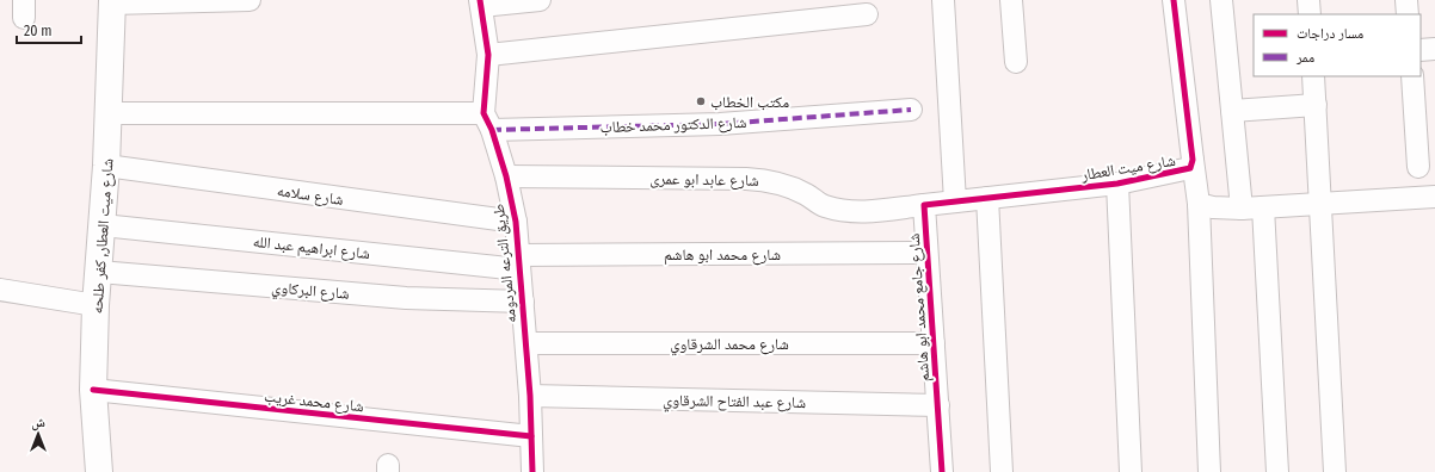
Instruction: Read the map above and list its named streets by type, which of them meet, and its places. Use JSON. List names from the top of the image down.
{
  "streets": {
    "main road": ["شارع ميت العطار, كفر طلحه"],
    "street": [
      "شارع الدكتور محمد خطاب",
      "شارع ميت العطار",
      "شارع عابد ابو عمرى",
      "شارع سلامه",
      "شارع ابراهيم عبد الله",
      "شارع محمد ابو هاشم",
      "طريق الترعه المردومه",
      "شارع البركاوي",
      "شارع جامع محمد ابو هاشم",
      "شارع محمد الشرقاوي",
      "شارع محمد غريب",
      "شارع عبد الفتاح الشرقاوي"
    ]
  },
  "crossings": [
    ["شارع الدكتور محمد خطاب", "شارع ميت العطار, كفر طلحه"],
    ["شارع الدكتور محمد خطاب", "طريق الترعه المردومه"],
    ["شارع عابد ابو عمرى", "طريق الترعه المردومه"],
    ["شارع عابد ابو عمرى", "شارع جامع محمد ابو هاشم"],
    ["شارع سلامه", "شارع ميت العطار, كفر طلحه"],
    ["شارع سلامه", "طريق الترعه المردومه"],
    ["شارع ميت العطار, كفر طلحه", "شارع ابراهيم عبد الله"],
    ["شارع ميت العطار, كفر طلحه", "شارع البركاوي"],
    ["شارع ميت العطار, كفر طلحه", "شارع محمد غريب"],
    ["شارع ابراهيم عبد الله", "شارع محمد ابو هاشم"],
    ["شارع ابراهيم عبد الله", "طريق الترعه المردومه"],
    ["شارع محمد ابو هاشم", "طريق الترعه المردومه"],
    ["شارع محمد ابو هاشم", "شارع جامع محمد ابو هاشم"],
    ["طريق الترعه المردومه", "شارع البركاوي"],
    ["طريق الترعه المردومه", "شارع محمد الشرقاوي"],
    ["طريق الترعه المردومه", "شارع محمد غريب"],
    ["طريق الترعه المردومه", "شارع عبد الفتاح الشرقاوي"],
    ["شارع جامع محمد ابو هاشم", "شارع محمد الشرقاوي"],
    ["شارع جامع محمد ابو هاشم", "شارع عبد الفتاح الشرقاوي"]
  ],
  "places": ["مكتب الخطاب"],
  "legend": ["مسار دراجات", "ممر"],
  "scale_bar": "20 m",
  "north": "top"
}
